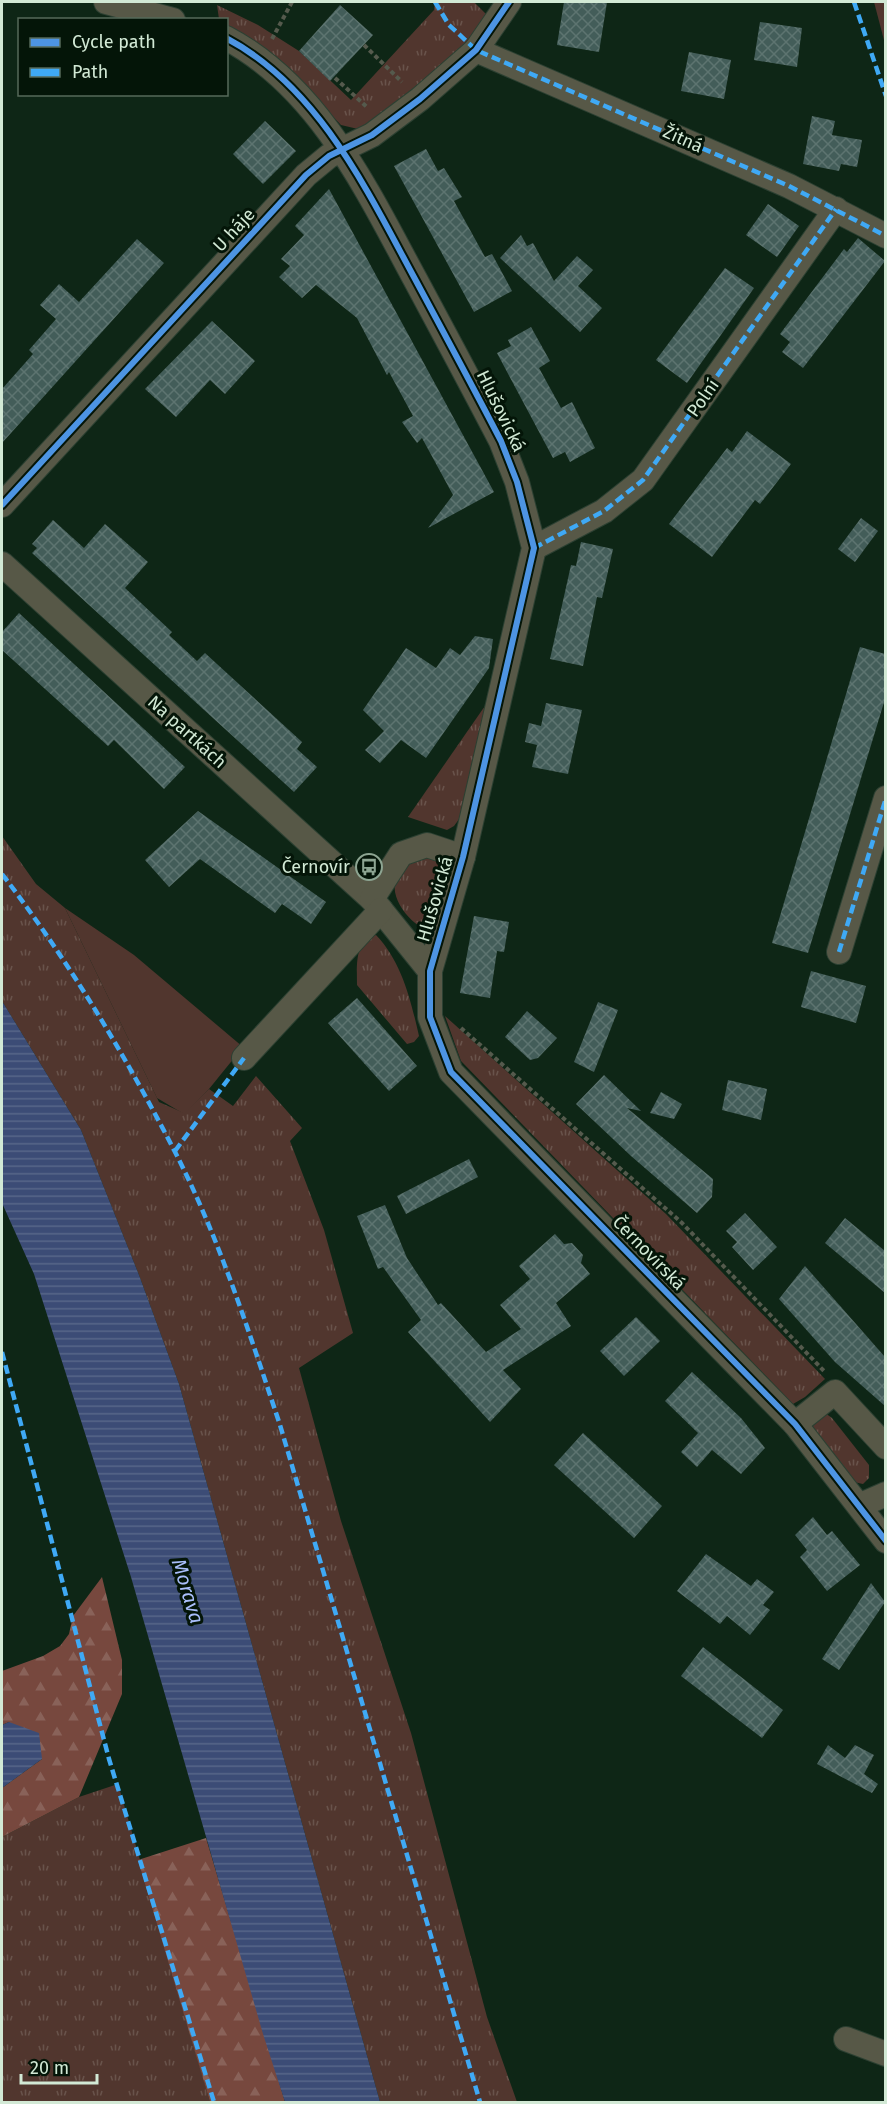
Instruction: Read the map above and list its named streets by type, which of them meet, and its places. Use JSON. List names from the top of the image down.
{
  "streets": {
    "street": [
      "Žitná",
      "U háje",
      "Polní",
      "Hlušovická",
      "Na partkách",
      "Černovírská"
    ]
  },
  "crossings": [
    ["Žitná", "U háje"],
    ["Žitná", "Polní"],
    ["U háje", "Hlušovická"],
    ["Polní", "Hlušovická"],
    ["Hlušovická", "Na partkách"],
    ["Hlušovická", "Černovírská"],
    ["Na partkách", "Černovírská"]
  ],
  "water": ["Morava"],
  "places": {
    "bus stop": ["Černovír"]
  },
  "legend": ["Cycle path", "Path"],
  "scale_bar": "20 m"
}
